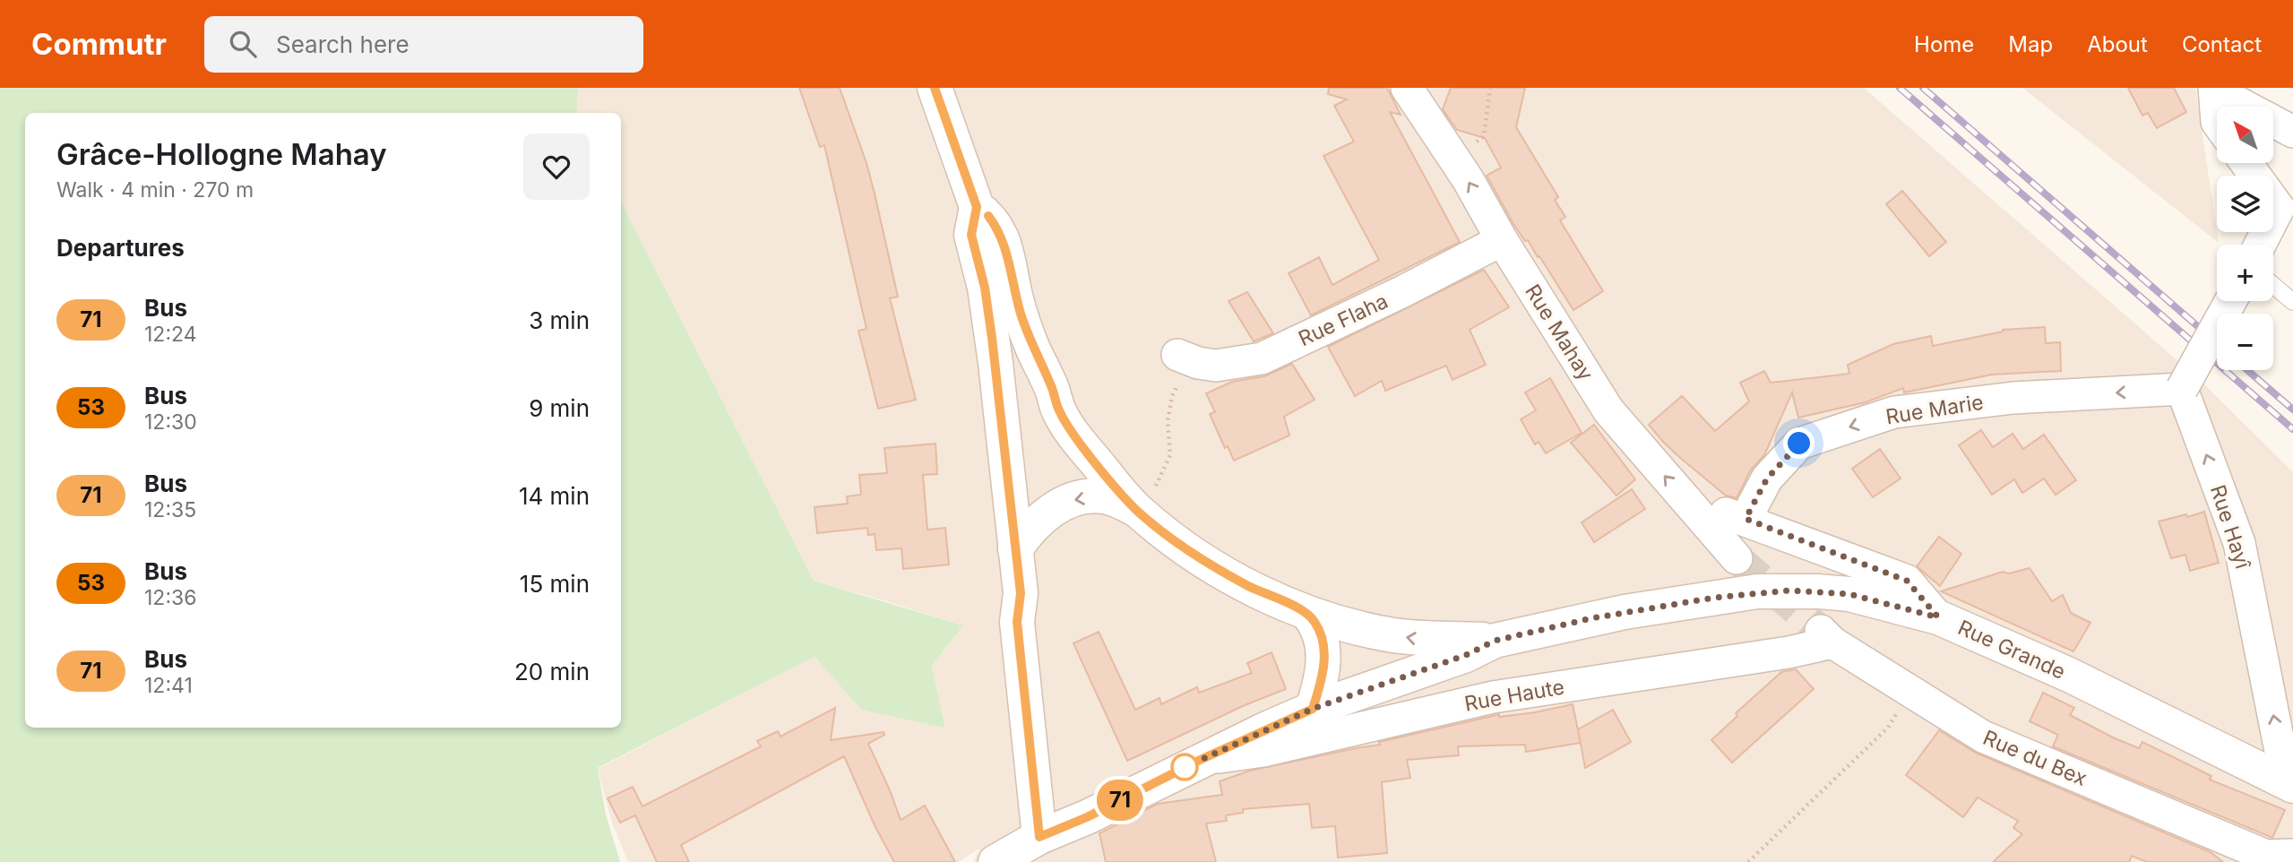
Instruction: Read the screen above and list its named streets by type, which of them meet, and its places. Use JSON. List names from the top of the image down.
{
  "streets": {
    "main road": ["Rue Grande"],
    "street": [
      "Rue Flaha",
      "Rue Mahay",
      "Rue Marie",
      "Rue Hayî",
      "Rue Haute",
      "Rue du Bex"
    ]
  },
  "crossings": [
    ["Rue Flaha", "Rue Mahay"],
    ["Rue Marie", "Rue Hayî"],
    ["Rue Hayî", "Rue Grande"],
    ["Rue Grande", "Rue Haute"],
    ["Rue Haute", "Rue du Bex"]
  ],
  "one_way": ["Rue Mahay", "Rue Marie", "Rue Hayî"],
  "lines": ["bus line 71"],
  "north": "top left",
  "page": {
    "header": "Commutr",
    "search": "Search here",
    "nav": [
      "Home",
      "Map",
      "About",
      "Contact"
    ],
    "on_map": "71",
    "map_buttons": ["+", "−"],
    "heading": [
      ["Grâce-Hollogne Mahay", "Walk · 4 min · 270 m"],
      "Departures"
    ],
    "list": [
      {
        "mark": "71",
        "name": "Bus",
        "note": "12:24",
        "value": "3 min"
      },
      {
        "mark": "53",
        "name": "Bus",
        "note": "12:30",
        "value": "9 min"
      },
      {
        "mark": "71",
        "name": "Bus",
        "note": "12:35",
        "value": "14 min"
      },
      {
        "mark": "53",
        "name": "Bus",
        "note": "12:36",
        "value": "15 min"
      },
      {
        "mark": "71",
        "name": "Bus",
        "note": "12:41",
        "value": "20 min"
      }
    ]
  }
}
